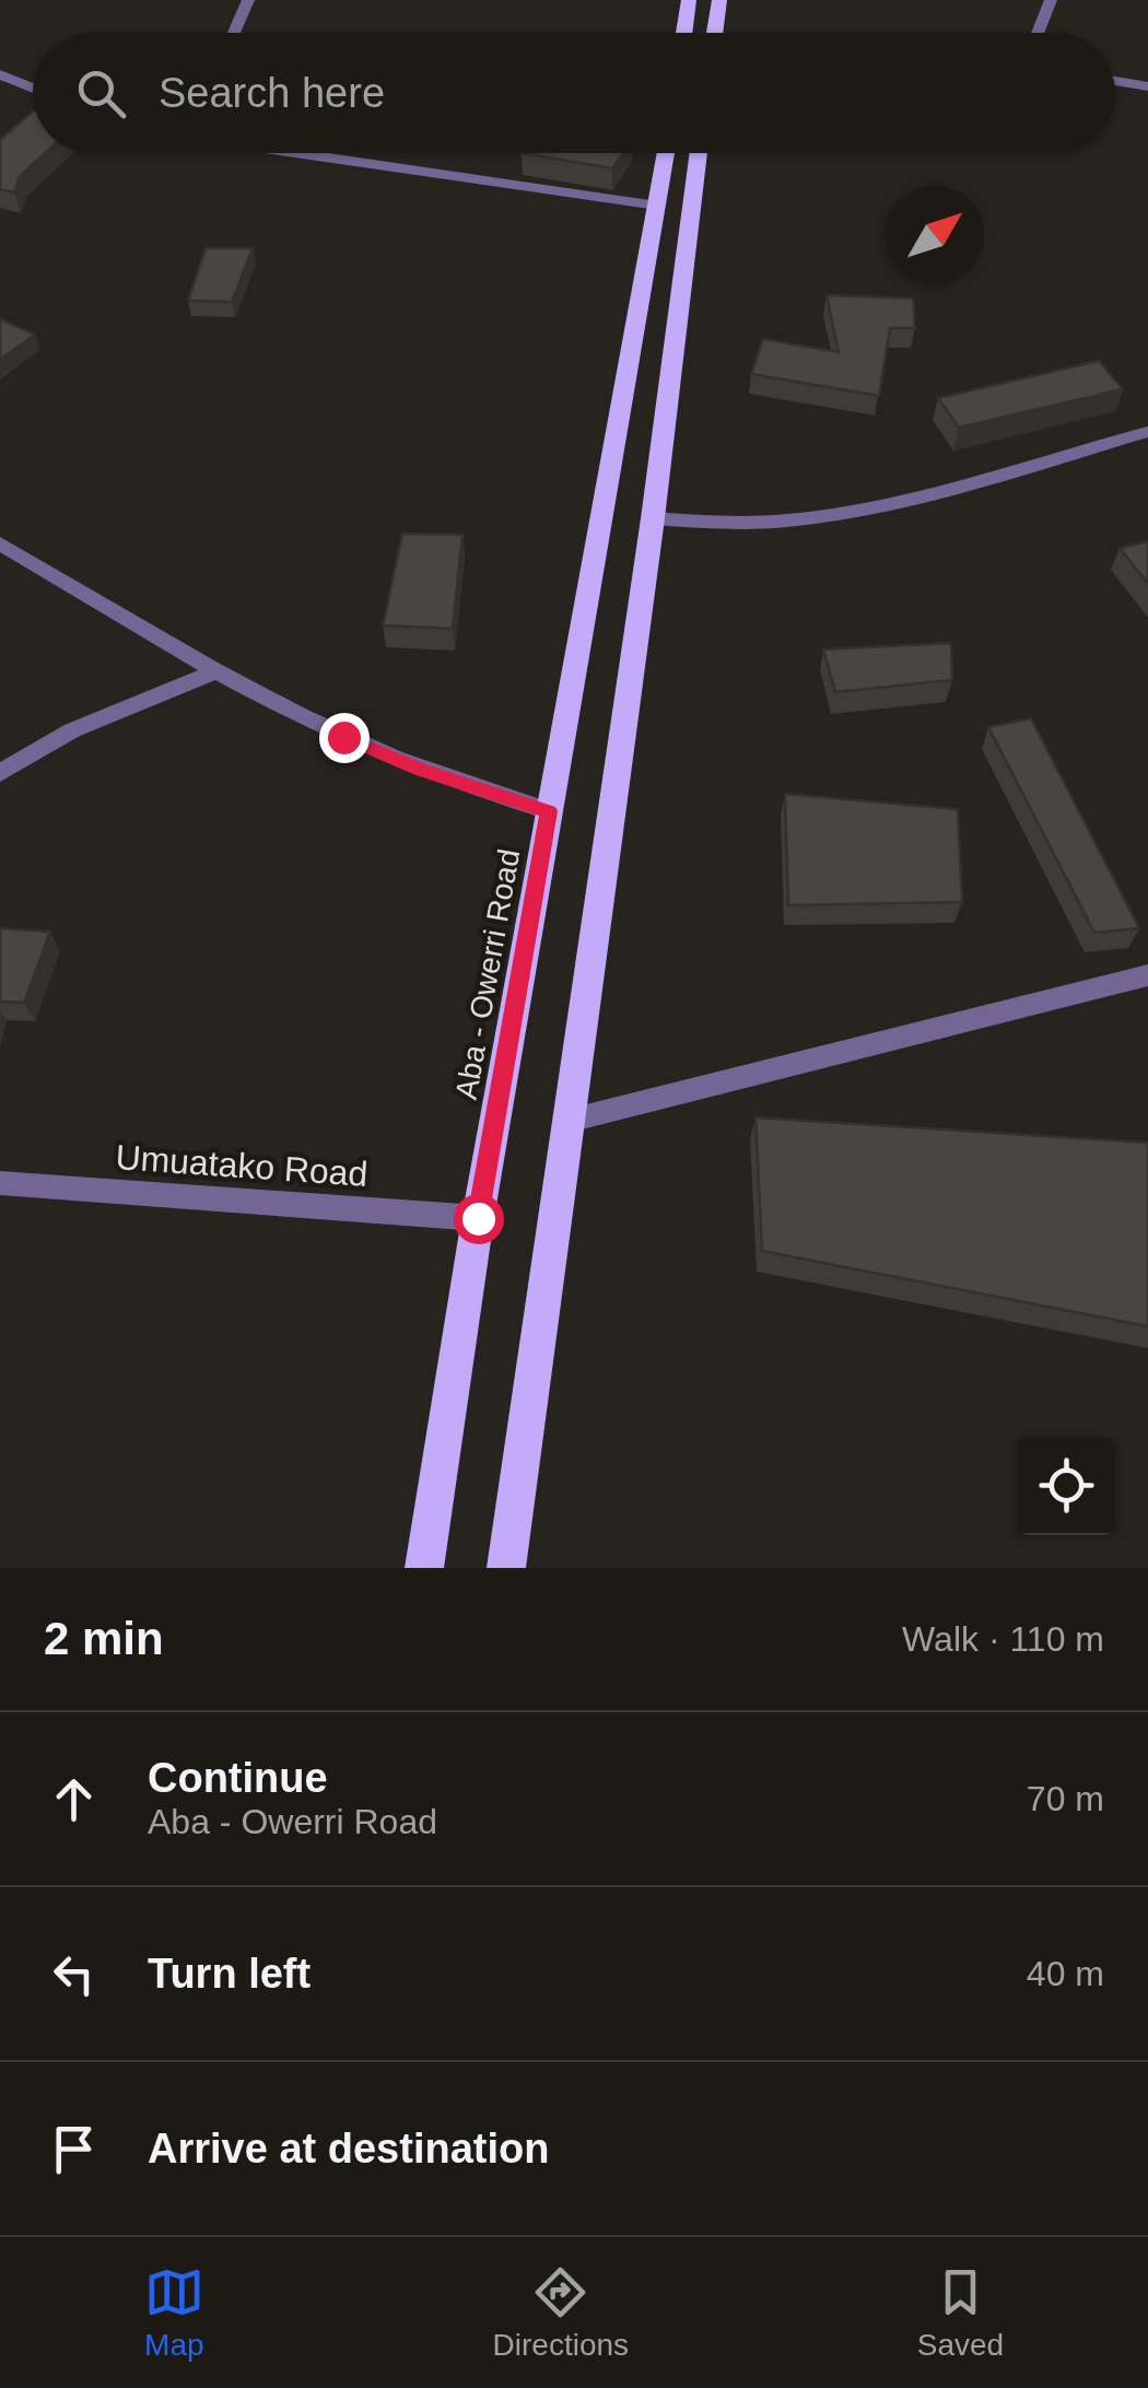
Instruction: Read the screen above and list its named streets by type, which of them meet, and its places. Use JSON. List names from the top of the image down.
{
  "streets": {
    "main road": ["Aba - Owerri Road"],
    "street": ["Umuatako Road"]
  },
  "crossings": [
    ["Aba - Owerri Road", "Umuatako Road"]
  ],
  "north": "top right",
  "page": {
    "search": "Search here",
    "heading": ["2 min", "Walk · 110 m"],
    "list": [
      ["Continue", "Aba - Owerri Road", "70 m"],
      ["Turn left", "40 m"],
      "Arrive at destination"
    ],
    "nav": ["Map", "Directions", "Saved"]
  }
}
